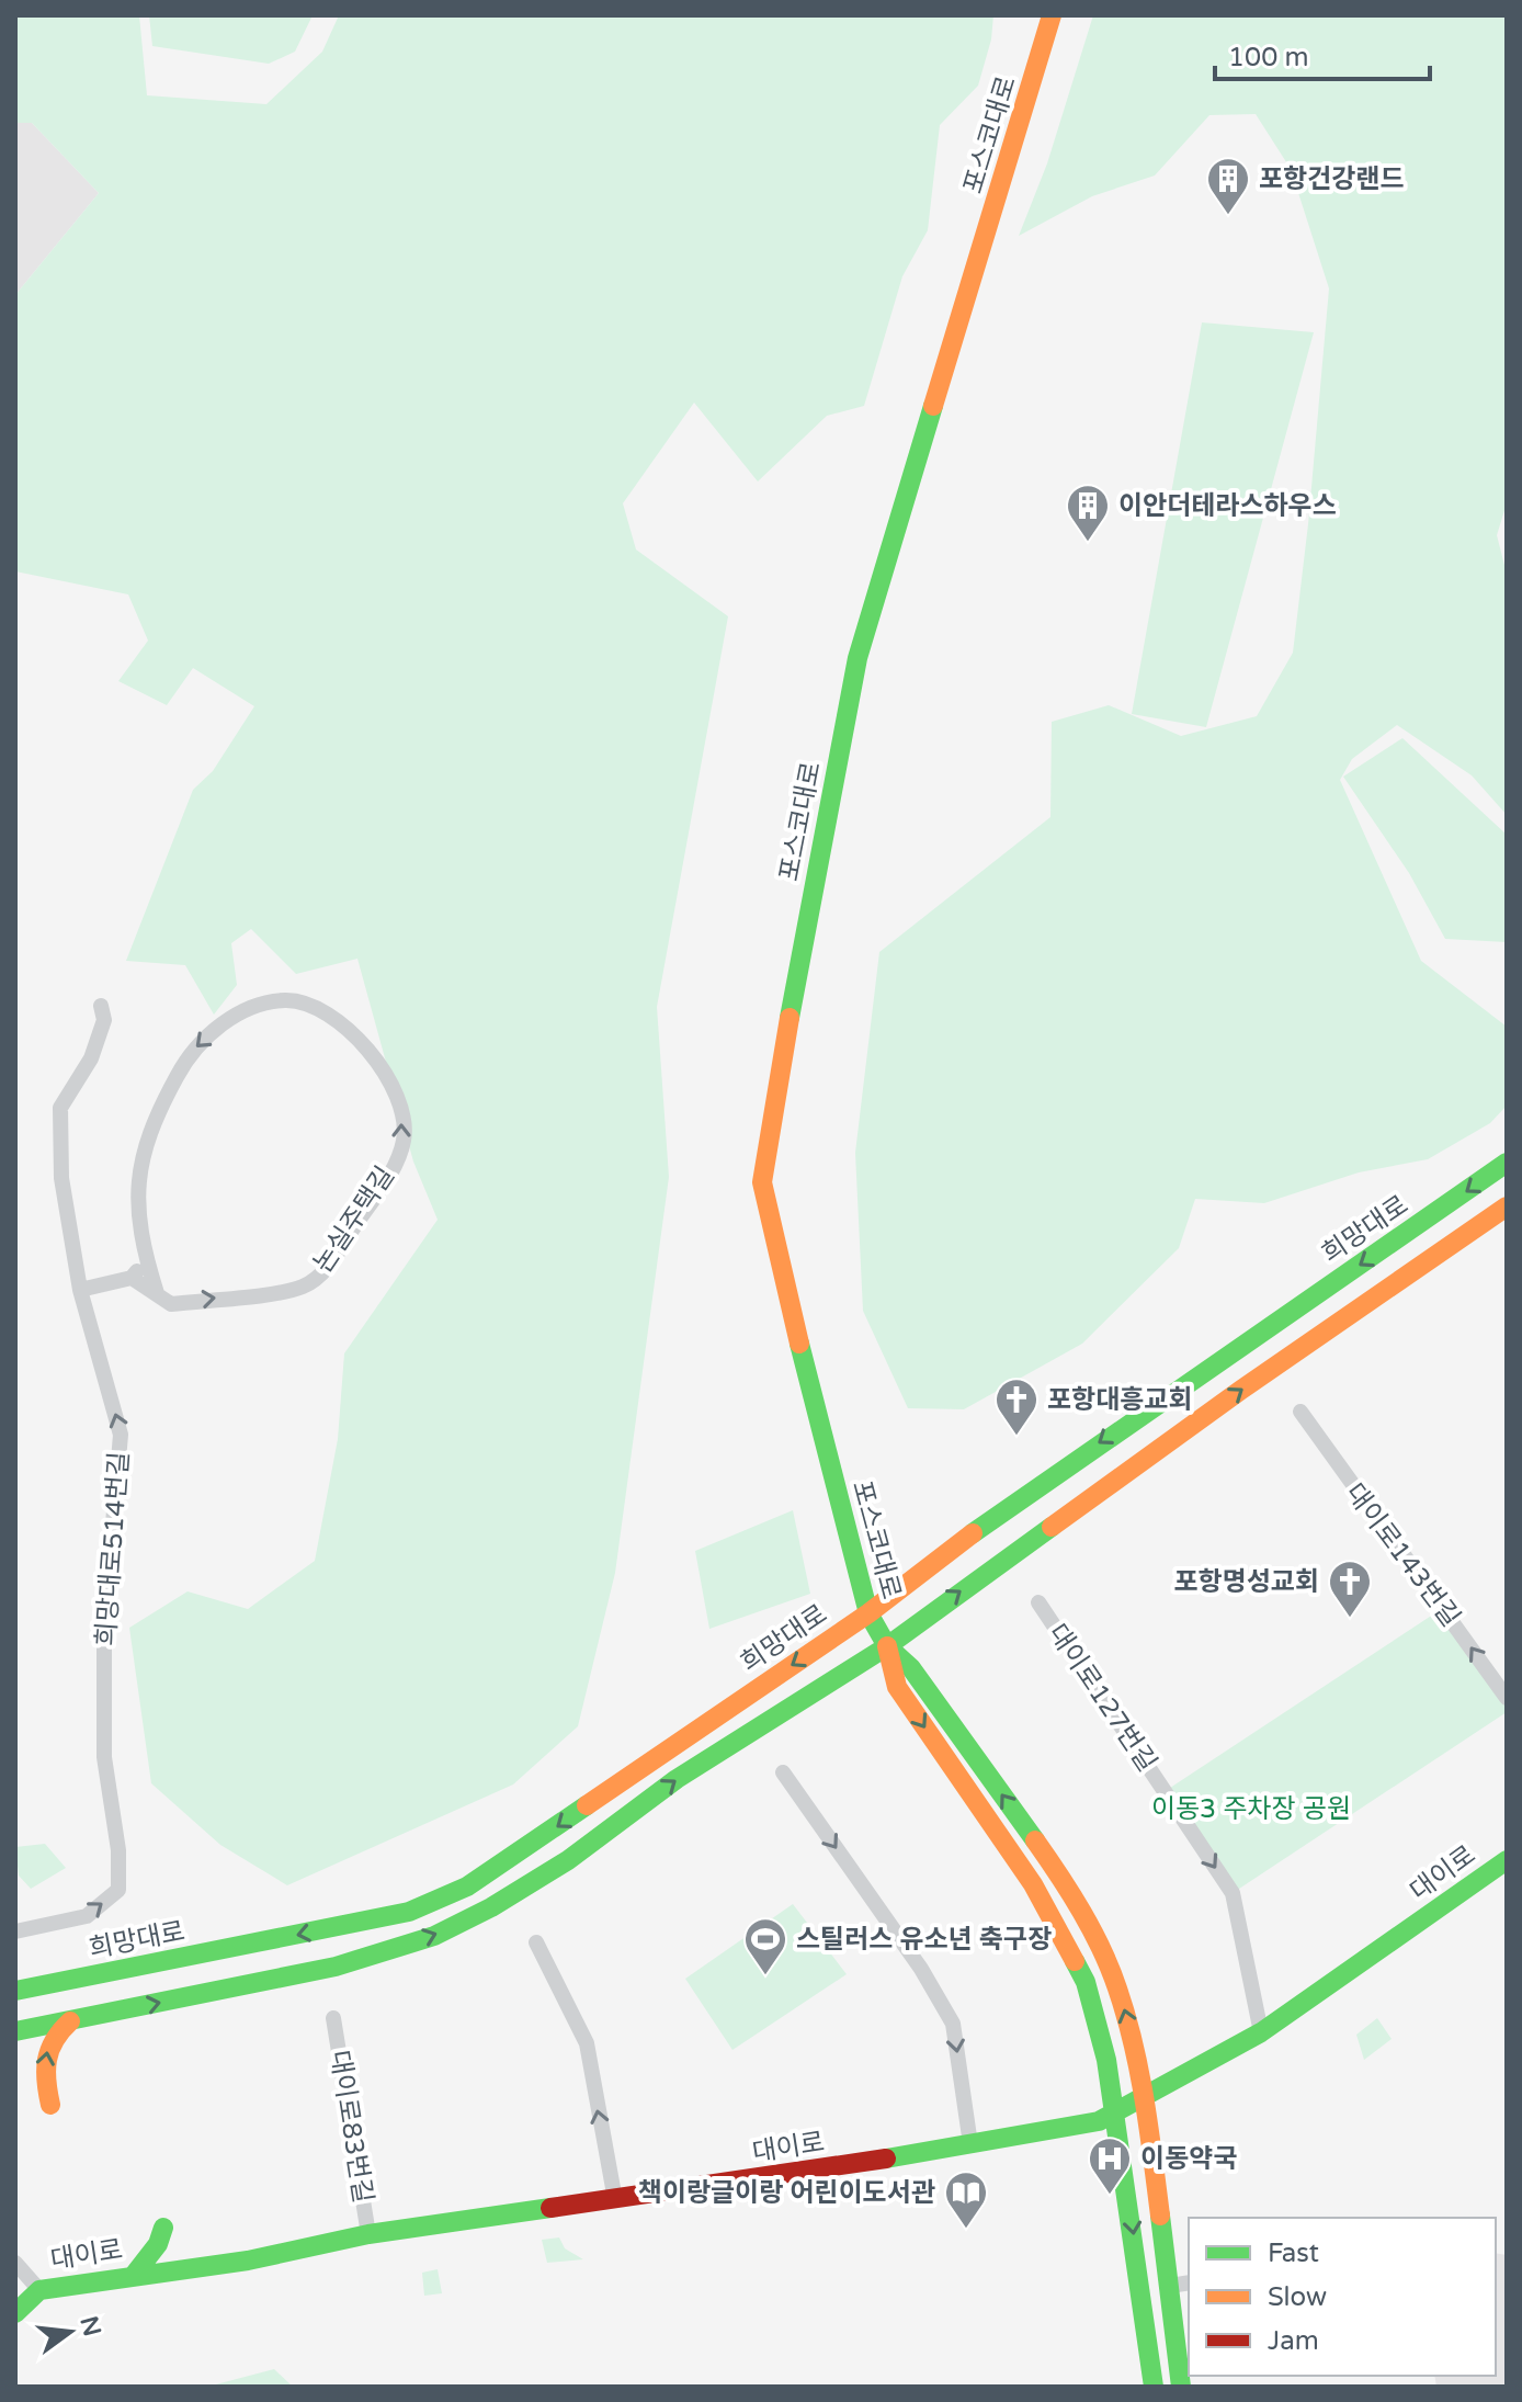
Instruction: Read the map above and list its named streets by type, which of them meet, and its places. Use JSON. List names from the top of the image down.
{
  "streets": {
    "main road": ["포스코대로", "희망대로", "대이로"],
    "street": [
      "논실주택길",
      "희망대로514번길",
      "대이로143번길",
      "대이로127번길",
      "대이로83번길"
    ]
  },
  "crossings": [
    ["포스코대로", "희망대로"],
    ["포스코대로", "대이로"],
    ["대이로127번길", "대이로"],
    ["대이로", "대이로83번길"]
  ],
  "one_way": ["희망대로514번길", "대이로143번길", "대이로127번길"],
  "parks": ["이동3 주차장 공원"],
  "places": {
    "building": ["포항건강랜드", "이안더테라스하우스"],
    "church": ["포항대흥교회", "포항명성교회"],
    "sports": ["스틸러스 유소년 축구장"],
    "hospital": ["이동약국"],
    "library": ["책이랑글이랑 어린이도서관"]
  },
  "legend": ["Fast", "Slow", "Jam"],
  "scale_bar": "100 m",
  "north": "right"
}
